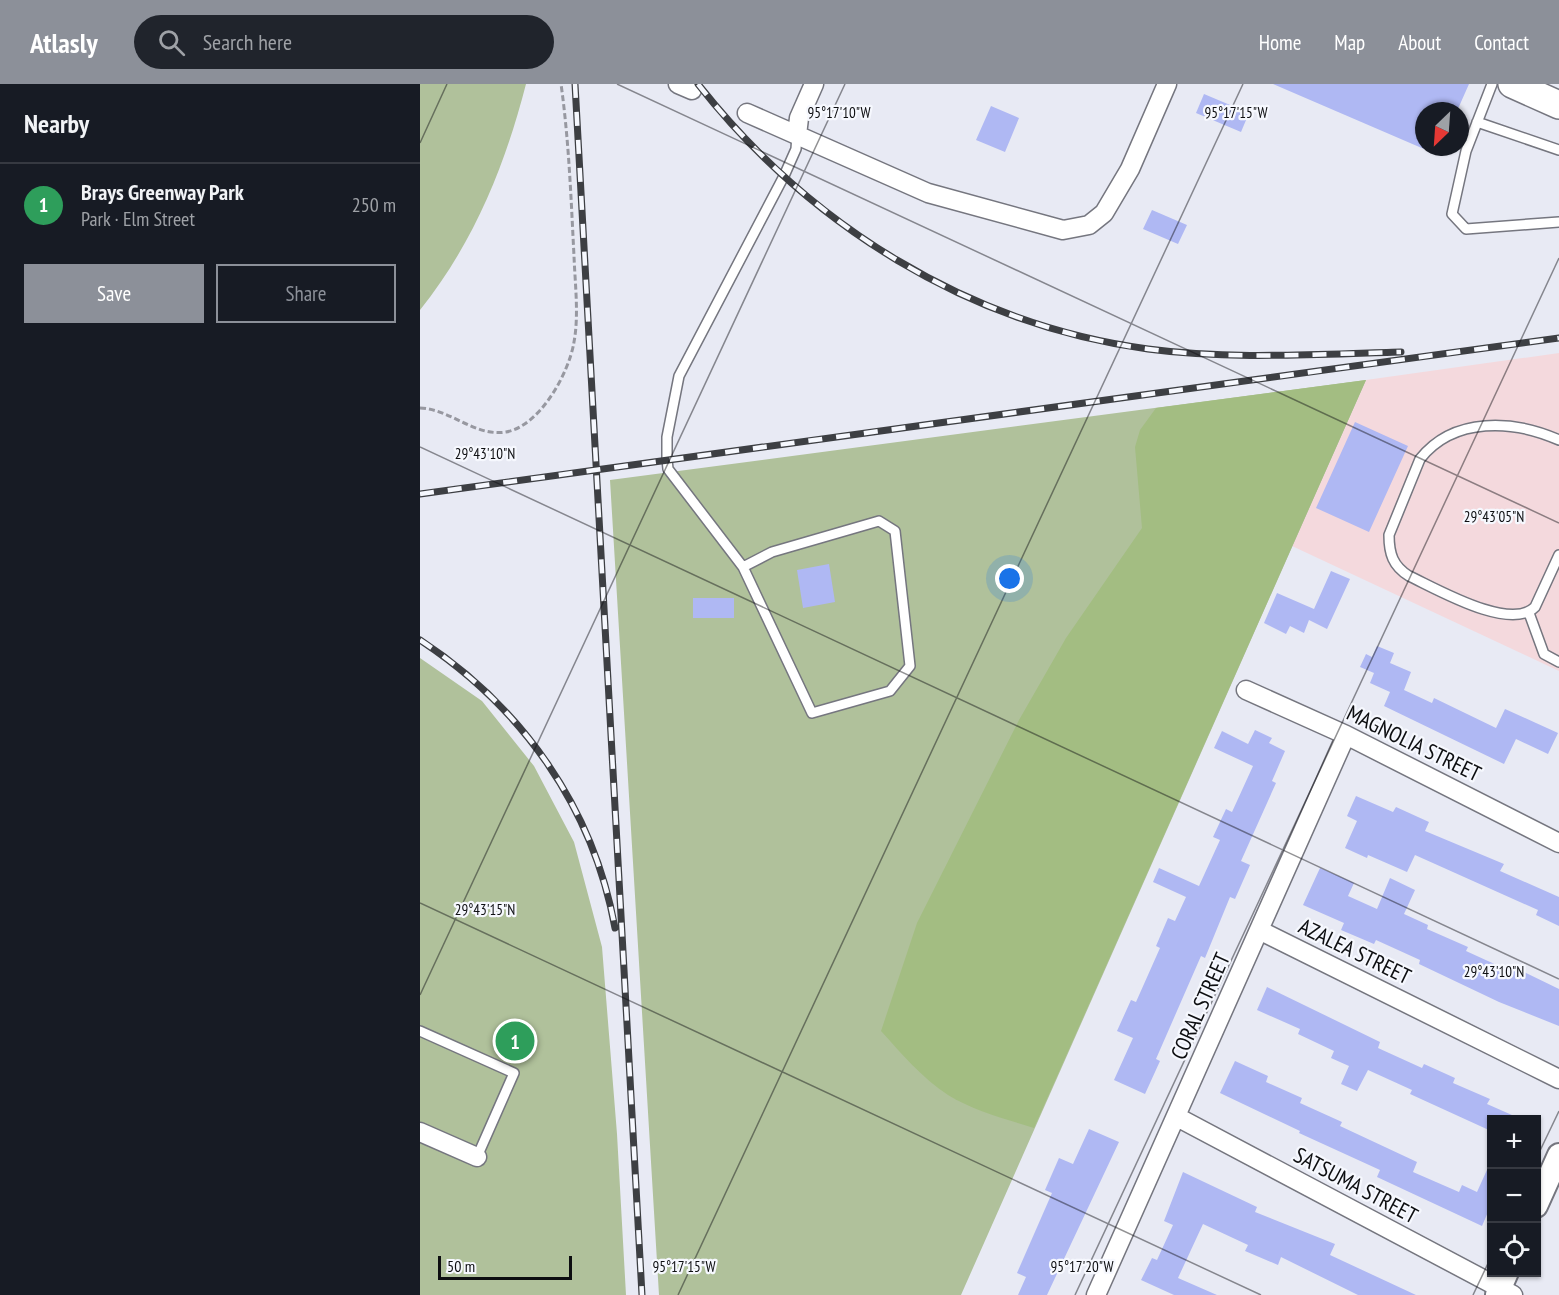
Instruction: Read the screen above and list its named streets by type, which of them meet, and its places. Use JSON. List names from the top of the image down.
{
  "streets": {
    "street": [
      "MAGNOLIA STREET",
      "AZALEA STREET",
      "CORAL STREET",
      "SATSUMA STREET"
    ]
  },
  "crossings": [
    ["MAGNOLIA STREET", "CORAL STREET"],
    ["AZALEA STREET", "CORAL STREET"],
    ["CORAL STREET", "SATSUMA STREET"]
  ],
  "scale_bar": "50 m",
  "north": "bottom left",
  "page": {
    "header": "Atlasly",
    "search": "Search here",
    "nav": [
      "Home",
      "Map",
      "About",
      "Contact"
    ],
    "heading": "Nearby",
    "list": [
      {
        "mark": "1",
        "name": "Brays Greenway Park",
        "note": "Park · Elm Street",
        "value": "250 m"
      }
    ],
    "buttons": ["Save", "Share"],
    "pins": "1",
    "map_buttons": ["+", "−"],
    "scale": "50 m"
  },
  "coordinates": [
    "95°17'10\"W",
    "95°17'15\"W",
    "29°43'10\"N",
    "29°43'05\"N",
    "29°43'15\"N",
    "95°17'20\"W"
  ]
}
